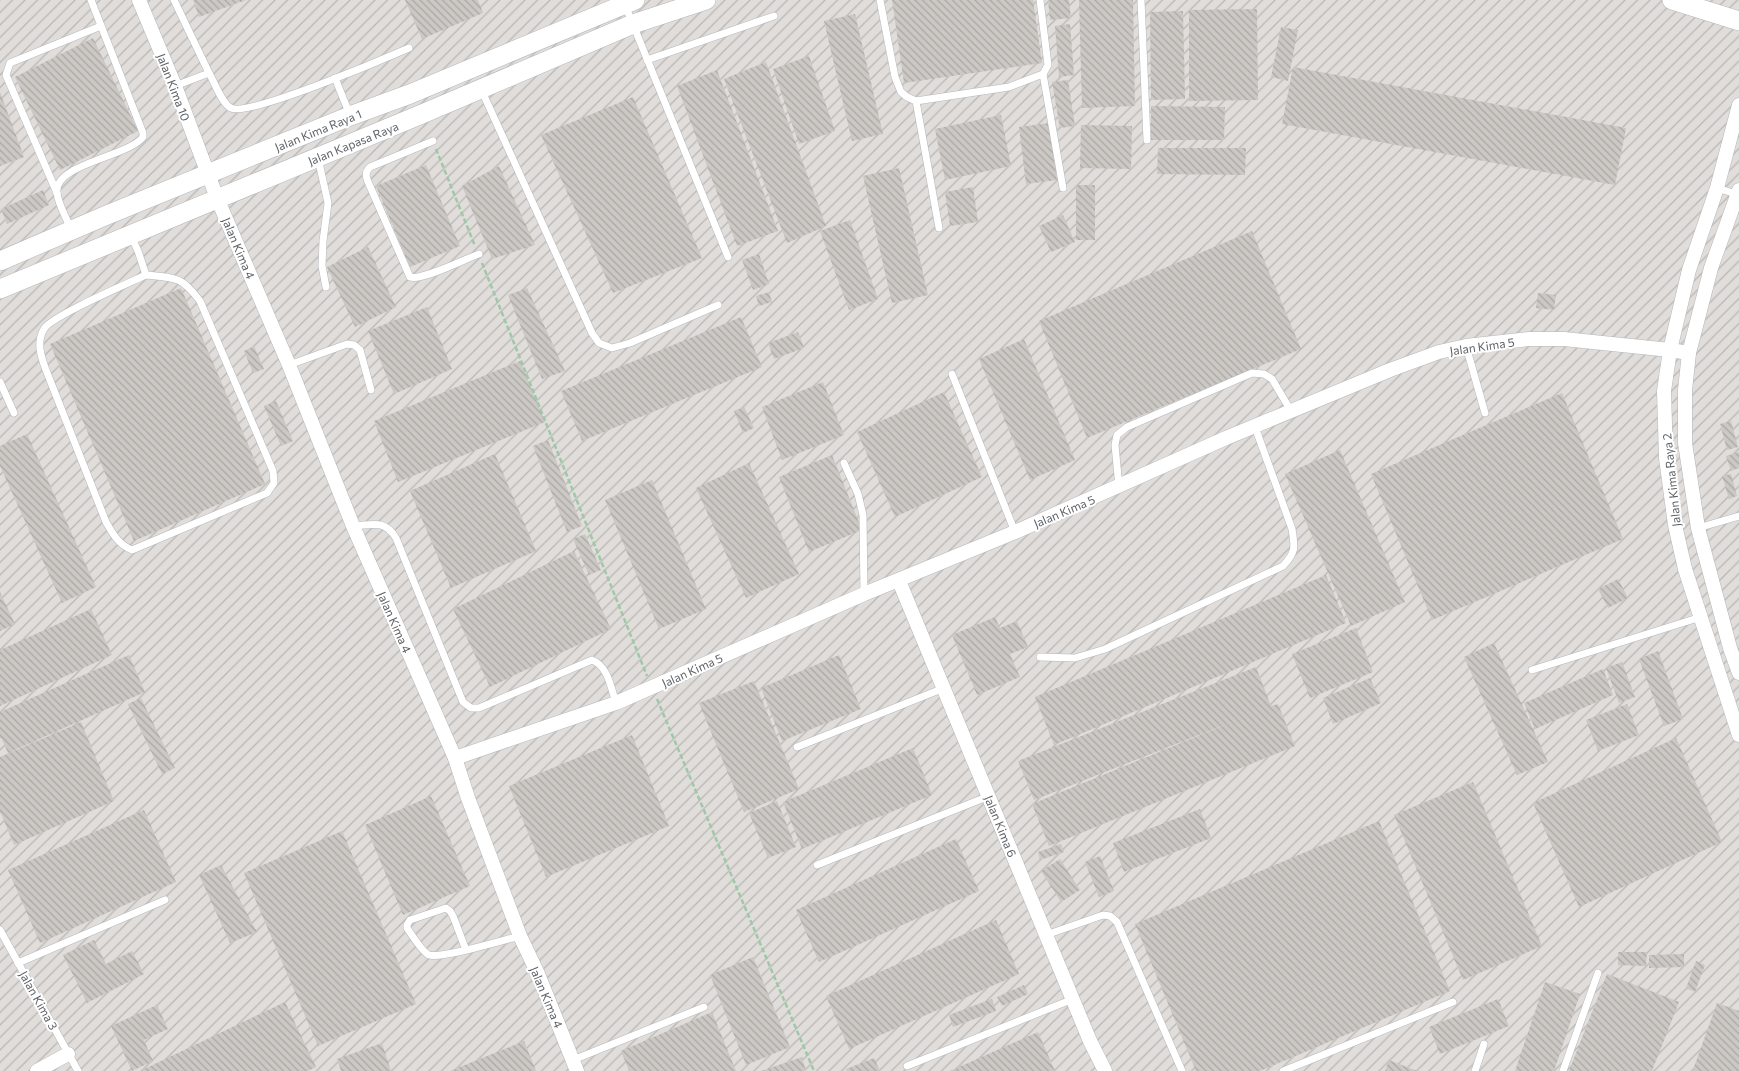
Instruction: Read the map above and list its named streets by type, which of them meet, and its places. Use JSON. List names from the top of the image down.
{
  "streets": {
    "main road": ["Jalan Kima Raya 1", "Jalan Kapasa Raya"],
    "street": [
      "Jalan Kima 10",
      "Jalan Kima 4",
      "Jalan Kima 5",
      "Jalan Kima Raya 2",
      "Jalan Kima 6"
    ],
    "lane": ["Jalan Kima 3"]
  },
  "crossings": [
    ["Jalan Kima 10", "Jalan Kima Raya 1"],
    ["Jalan Kima 10", "Jalan Kima 4"],
    ["Jalan Kima Raya 1", "Jalan Kima 4"],
    ["Jalan Kapasa Raya", "Jalan Kima 4"],
    ["Jalan Kima 4", "Jalan Kima 5"],
    ["Jalan Kima 5", "Jalan Kima Raya 2"],
    ["Jalan Kima 5", "Jalan Kima 6"]
  ]
}
